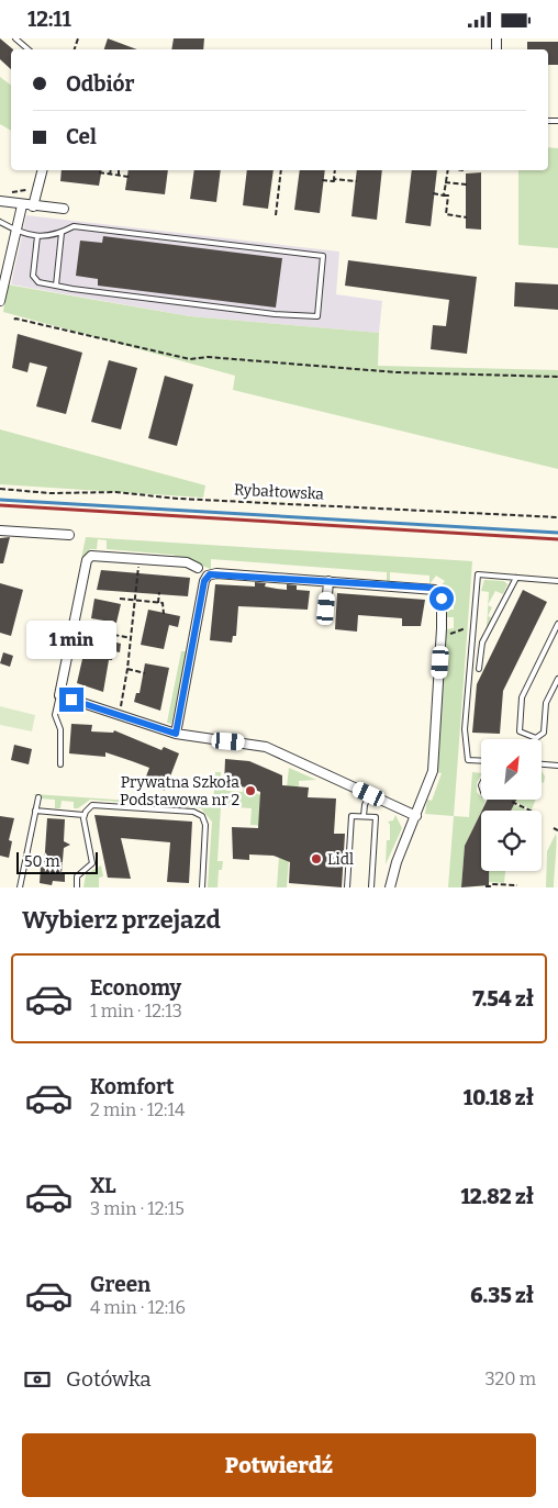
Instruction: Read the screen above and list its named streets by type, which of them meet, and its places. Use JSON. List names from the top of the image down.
{
  "streets": {
    "path": ["Rybałtowska"]
  },
  "places": ["Prywatna Szkoła Podstawowa nr 2", "Lidl"],
  "scale_bar": "50 m",
  "north": "top right",
  "page": {
    "status": "12:11",
    "banner": ["Odbiór", "Cel"],
    "bubble": "1 min",
    "scale": "50 m",
    "heading": "Wybierz przejazd",
    "list": [
      {
        "name": "Economy",
        "note": "1 min · 12:13",
        "value": "7.54 zł"
      },
      {
        "name": "Komfort",
        "note": "2 min · 12:14",
        "value": "10.18 zł"
      },
      {
        "name": "XL",
        "note": "3 min · 12:15",
        "value": "12.82 zł"
      },
      {
        "name": "Green",
        "note": "4 min · 12:16",
        "value": "6.35 zł"
      }
    ],
    "pay": ["Gotówka", "320 m"],
    "buttons": "Potwierdź"
  }
}
